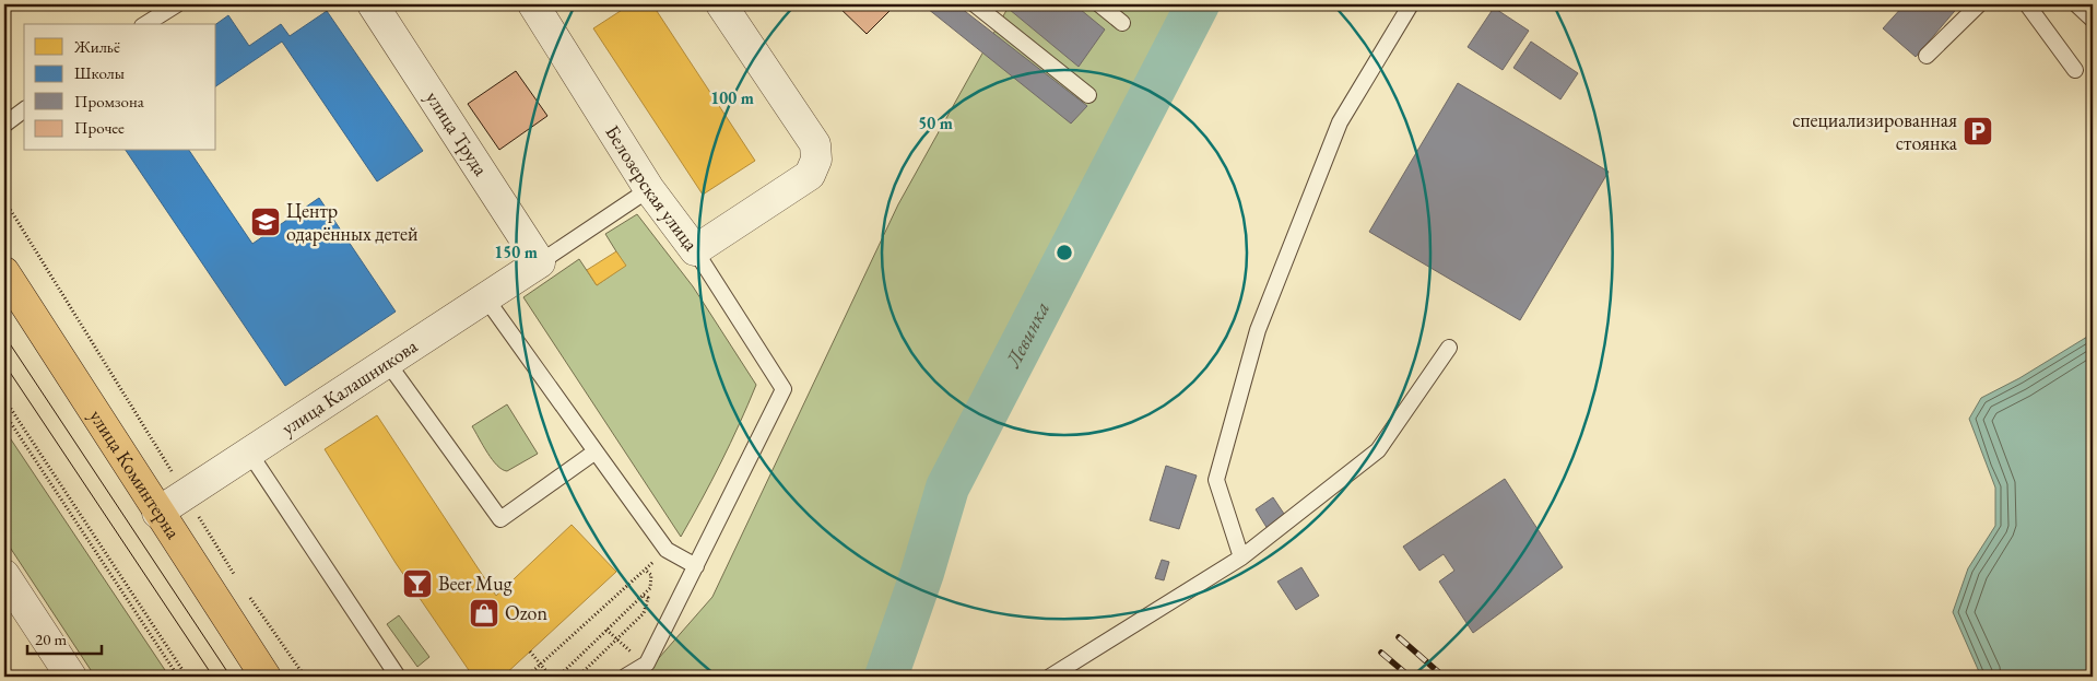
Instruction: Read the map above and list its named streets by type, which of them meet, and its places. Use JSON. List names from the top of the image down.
{
  "streets": {
    "main road": ["улица Коминтерна"],
    "street": ["улица Труда", "Белозерская улица", "улица Калашникова"]
  },
  "crossings": [
    ["улица Труда", "улица Калашникова"],
    ["улица Калашникова", "улица Коминтерна"]
  ],
  "water": ["Левинка"],
  "places": {
    "parking": ["специализированная стоянка"],
    "school or university": ["Центр одарённых детей"],
    "bar": ["Beer Mug"],
    "shop": ["Ozon"]
  },
  "legend": [
    "Жильё",
    "Школы",
    "Промзона",
    "Прочее"
  ],
  "scale_bar": "20 m",
  "rings": ["100 m", "50 m", "150 m"]
}
